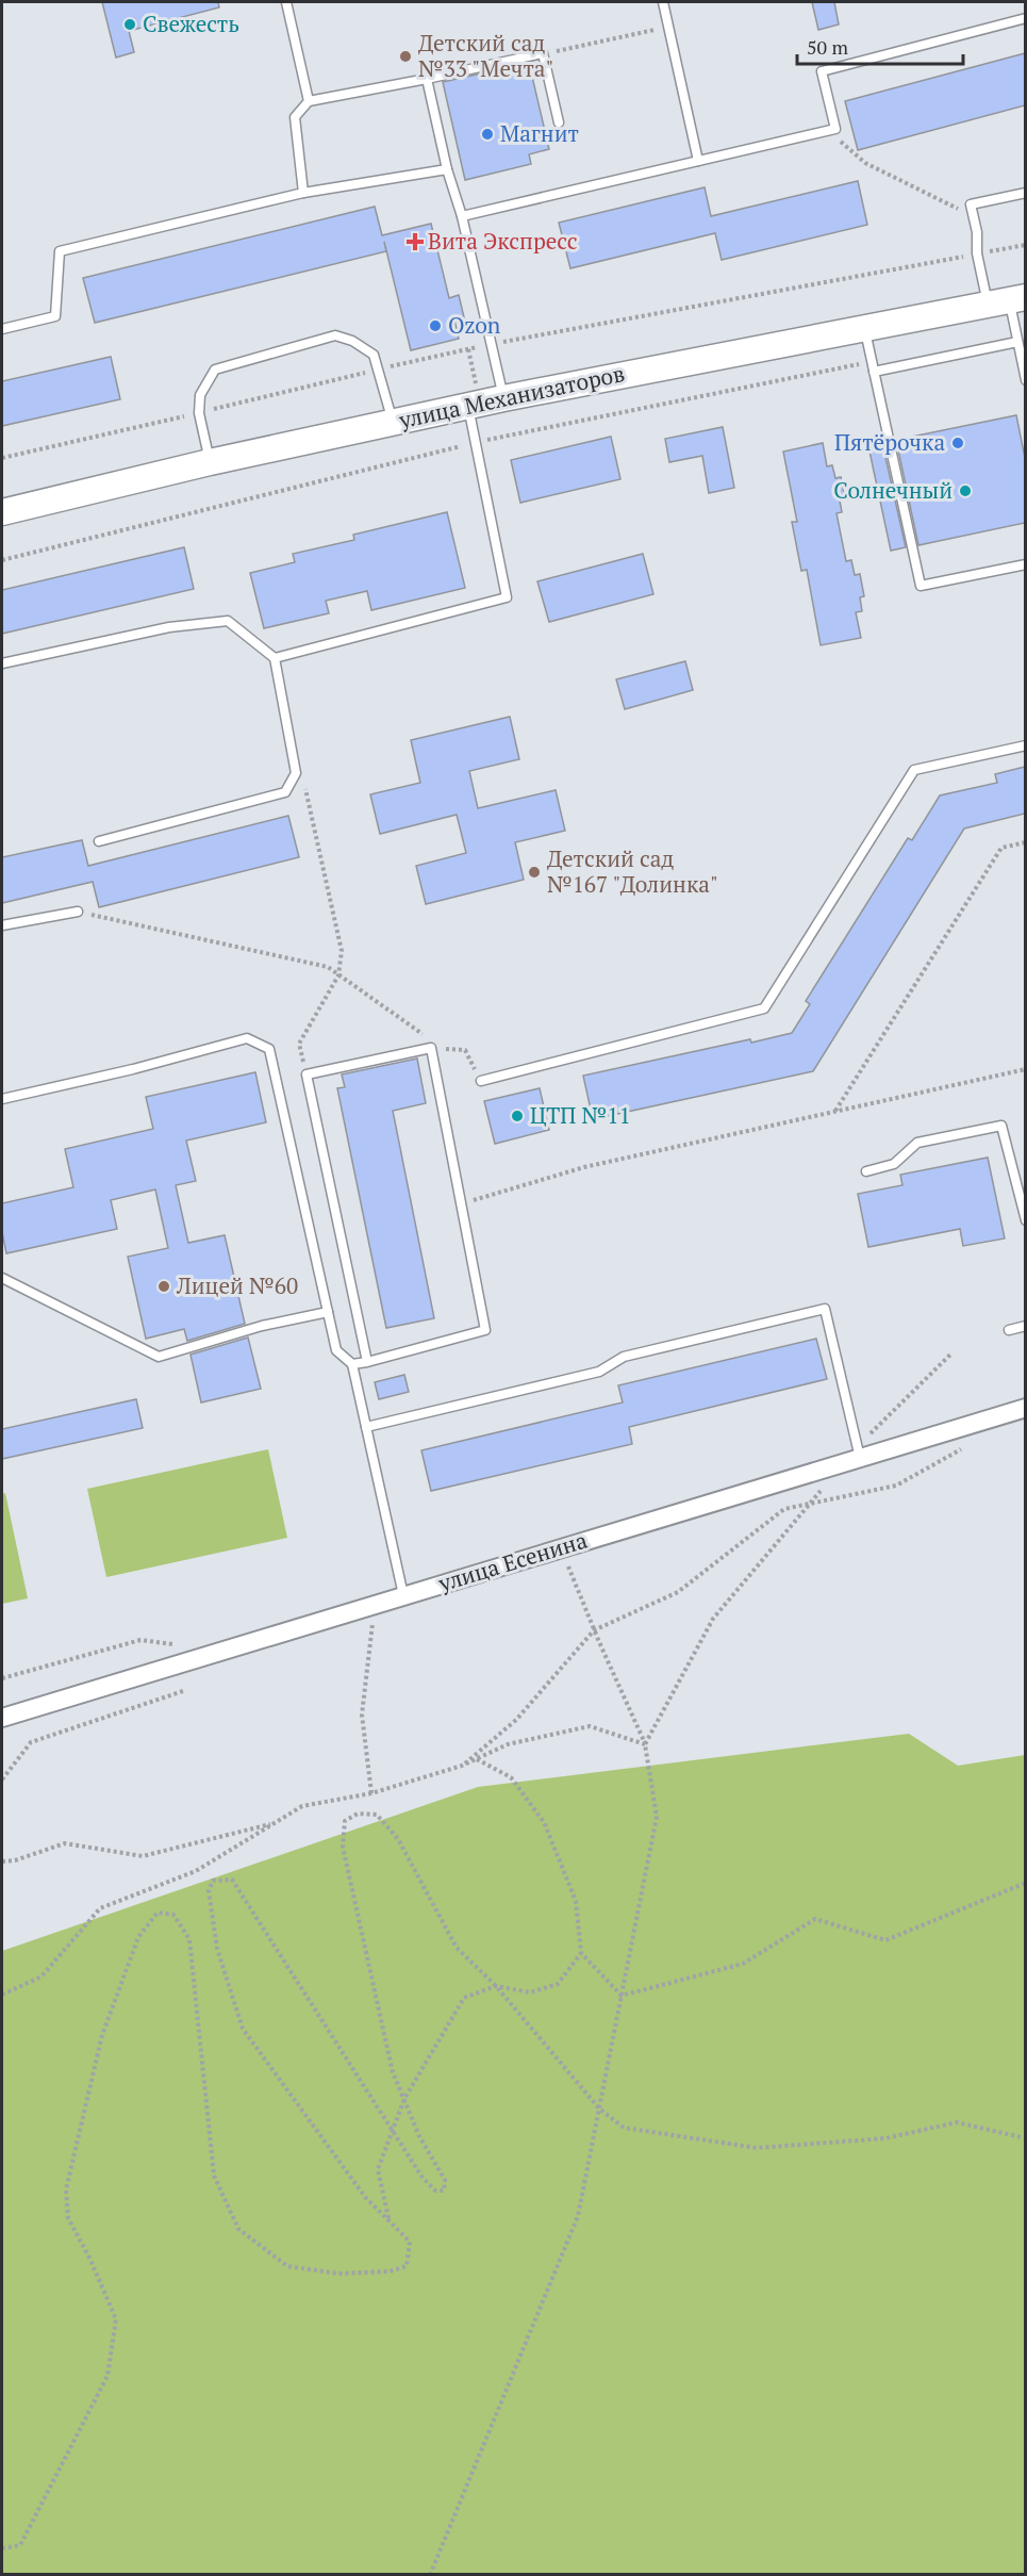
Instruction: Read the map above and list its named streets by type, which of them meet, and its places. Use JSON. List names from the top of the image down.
{
  "streets": {
    "main road": ["улица Механизаторов"],
    "street": ["улица Есенина"]
  },
  "places": {
    "other": [
      "Свежесть",
      "Детский сад №33 \"Мечта\"",
      "Магнит",
      "Ozon",
      "Пятёрочка",
      "Солнечный",
      "Детский сад №167 \"Долинка\"",
      "ЦТП №11",
      "Лицей №60"
    ],
    "health": ["Вита Экспресс"]
  },
  "scale_bar": "50 m"
}
